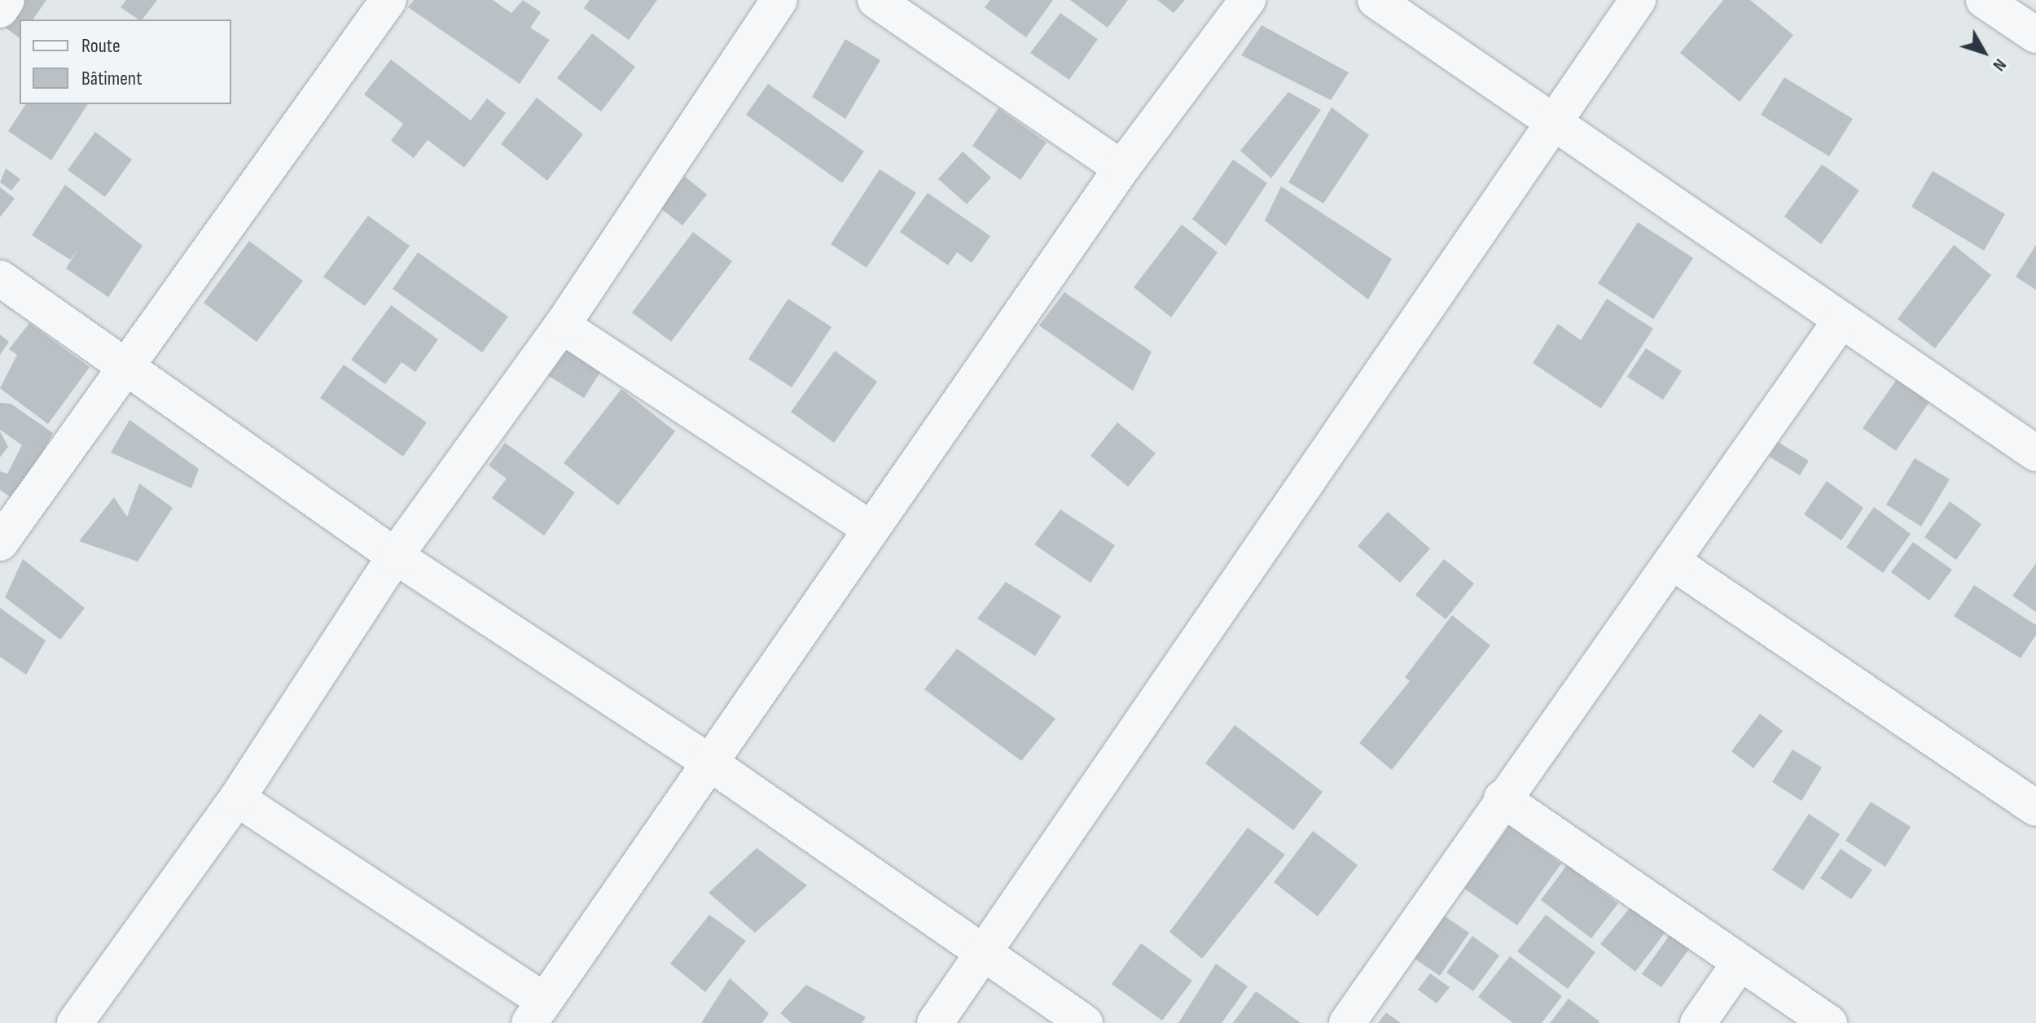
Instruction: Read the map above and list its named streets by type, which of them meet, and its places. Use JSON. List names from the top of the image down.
{
  "legend": ["Route", "Bâtiment"],
  "north": "bottom right"
}
